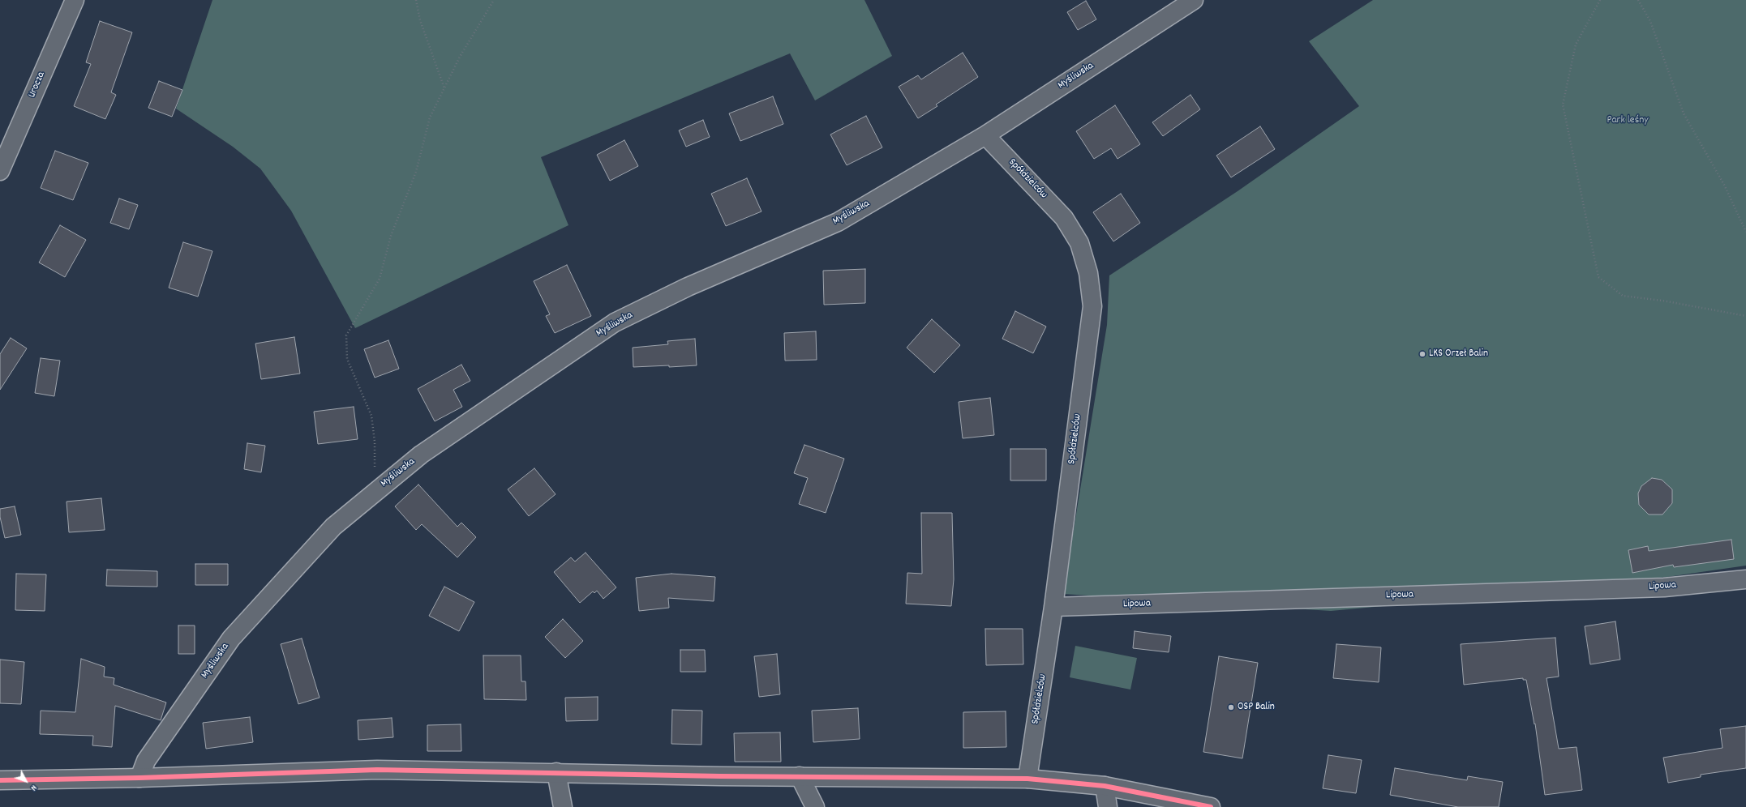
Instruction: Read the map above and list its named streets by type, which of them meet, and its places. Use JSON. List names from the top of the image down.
{
  "streets": {
    "street": [
      "Myśliwska",
      "Urocza",
      "Spółdzielców",
      "Lipowa"
    ]
  },
  "crossings": [
    ["Myśliwska", "Spółdzielców"],
    ["Spółdzielców", "Lipowa"]
  ],
  "parks": ["Park leśny"],
  "places": ["LKS Orzeł Balin", "OSP Balin"],
  "north": "bottom right"
}
